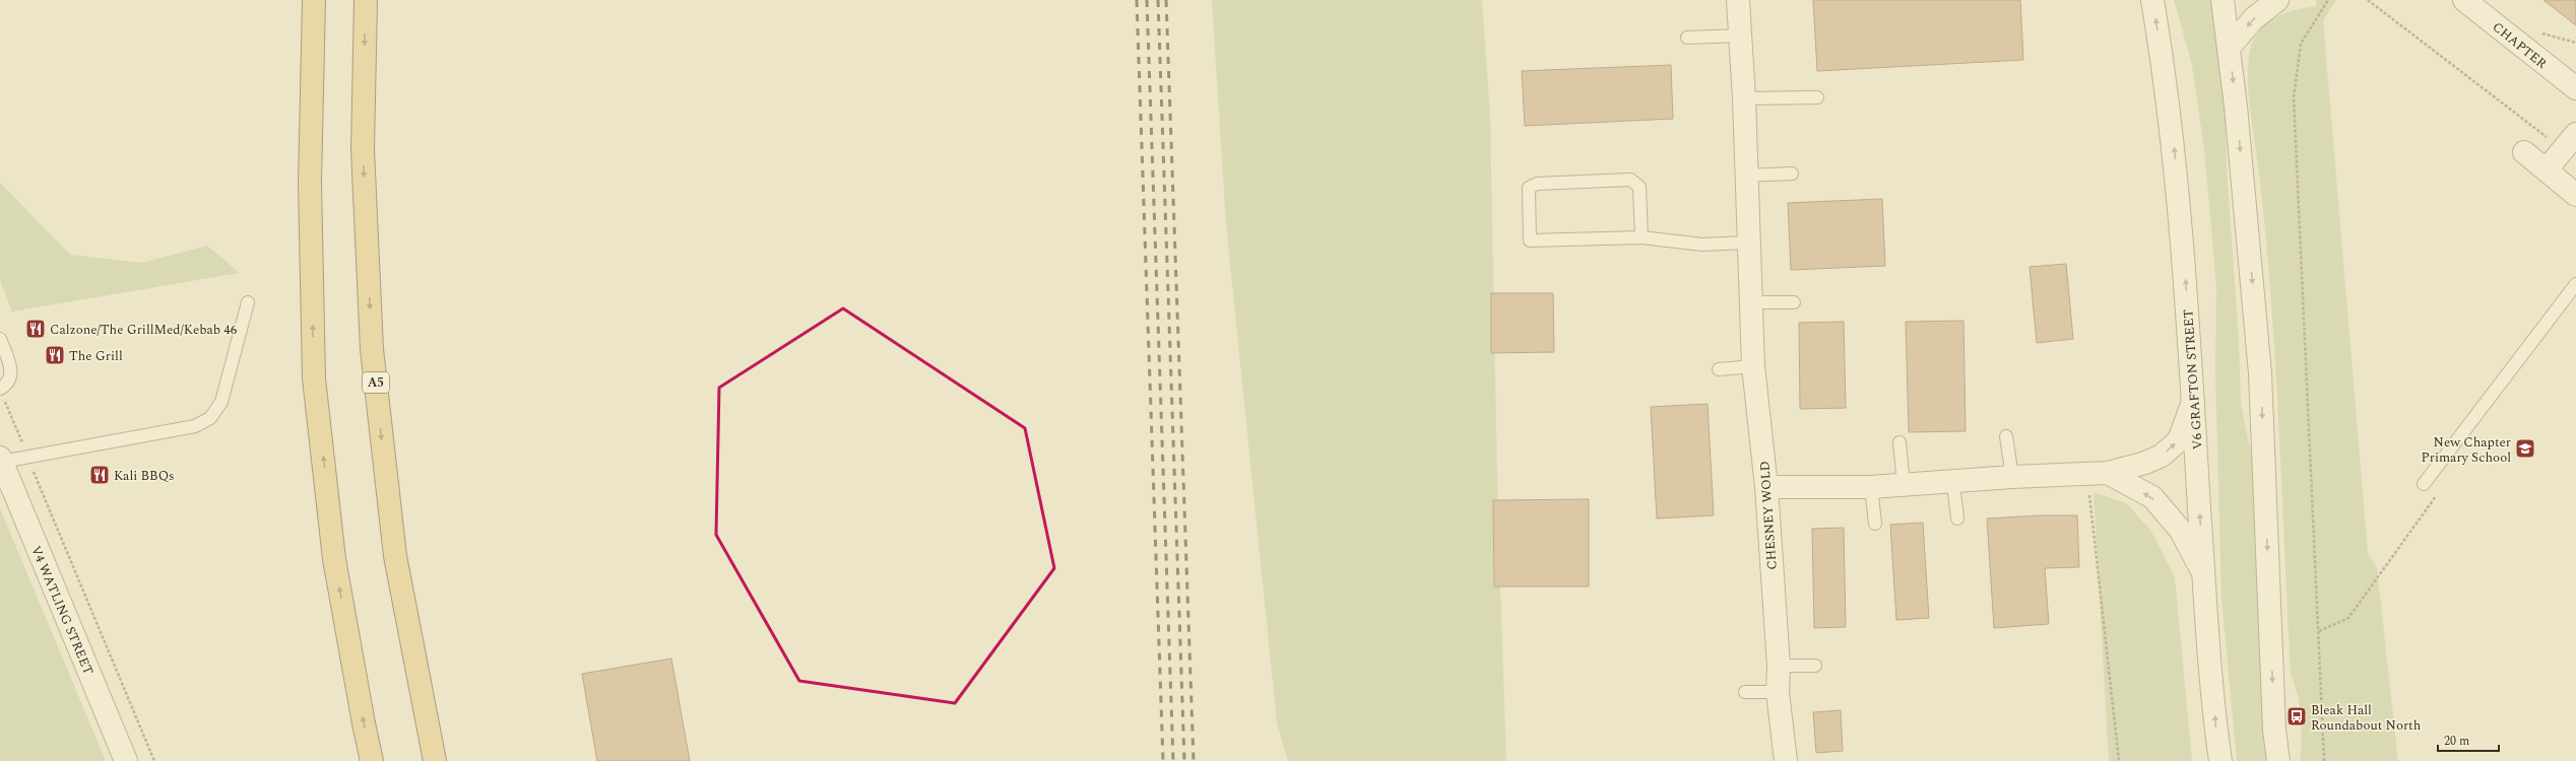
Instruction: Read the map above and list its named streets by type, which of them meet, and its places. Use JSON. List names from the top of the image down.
{
  "streets": {
    "highway": ["A5"],
    "street": [
      "CHAPTER",
      "V6 GRAFTON STREET",
      "CHESNEY WOLD",
      "V4 WATLING STREET"
    ]
  },
  "places": {
    "restaurant": ["Calzone/The GrillMed/Kebab 46", "The Grill", "Kali BBQs"],
    "school or university": ["New Chapter Primary School"],
    "bus stop": ["Bleak Hall Roundabout North"]
  },
  "scale_bar": "20 m"
}
